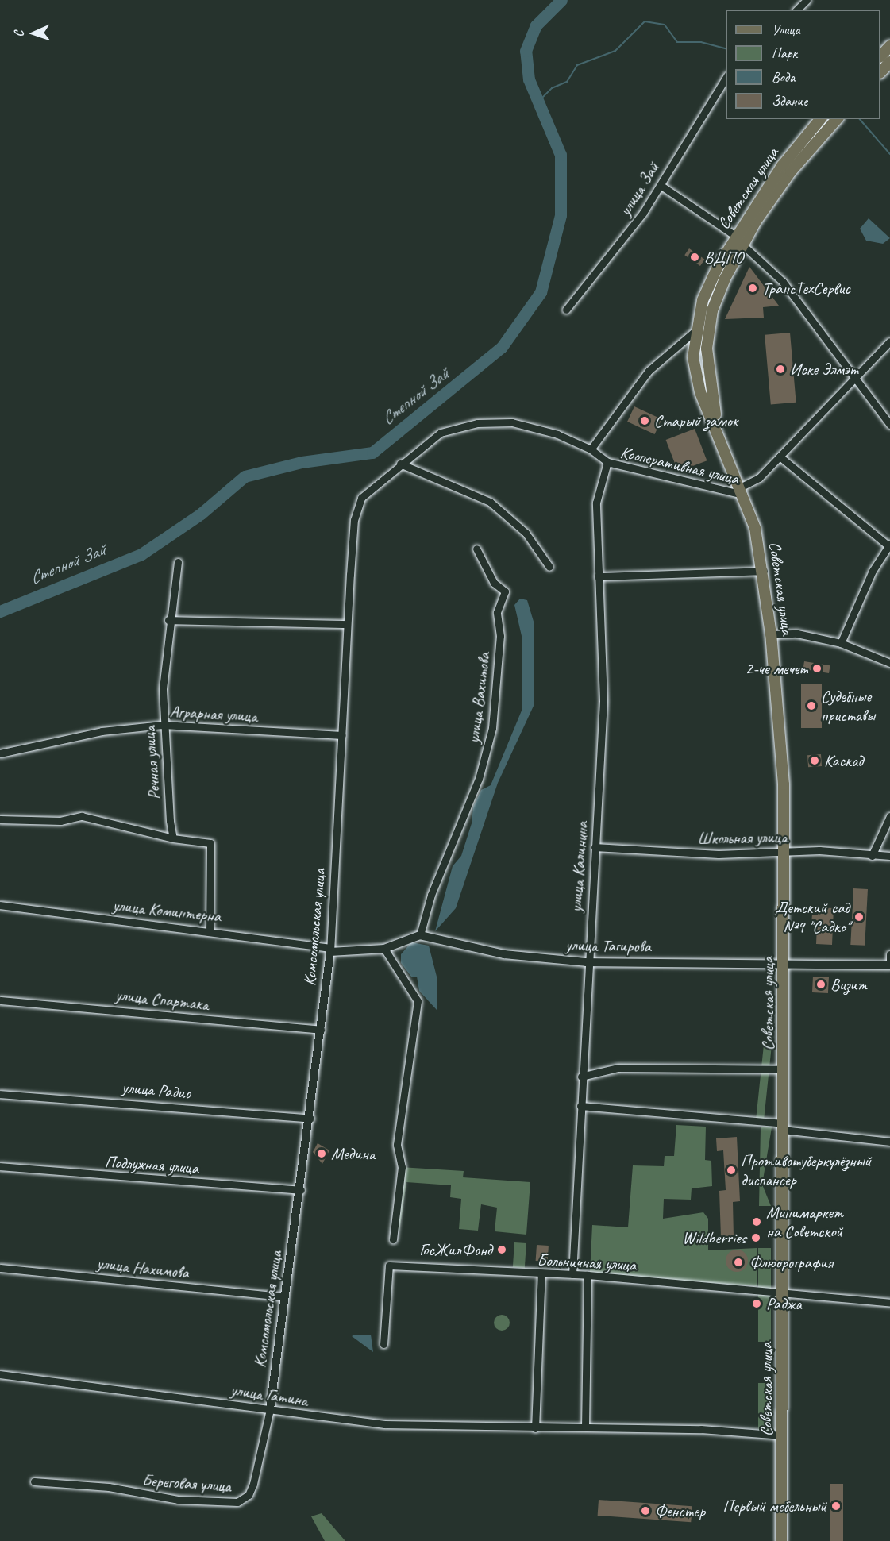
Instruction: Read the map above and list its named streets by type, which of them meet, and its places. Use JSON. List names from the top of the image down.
{
  "streets": {
    "main road": ["Советская улица"],
    "street": [
      "улица Зай",
      "Кооперативная улица",
      "улица Вахитова",
      "Аграрная улица",
      "Речная улица",
      "Школьная улица",
      "улица Калинина",
      "улица Коминтерна",
      "Комсомольская улица",
      "улица Тагирова",
      "улица Спартака",
      "улица Радио",
      "Подлужная улица",
      "Больничная улица",
      "улица Нахимова",
      "улица Гатина",
      "Береговая улица"
    ]
  },
  "crossings": [
    ["Советская улица", "Кооперативная улица"],
    ["Советская улица", "Школьная улица"],
    ["Советская улица", "улица Тагирова"],
    ["Советская улица", "Больничная улица"],
    ["Советская улица", "улица Гатина"],
    ["Кооперативная улица", "улица Калинина"],
    ["Кооперативная улица", "Комсомольская улица"],
    ["улица Вахитова", "улица Тагирова"],
    ["Аграрная улица", "Речная улица"],
    ["Аграрная улица", "Комсомольская улица"],
    ["Школьная улица", "улица Калинина"],
    ["улица Калинина", "улица Тагирова"],
    ["улица Калинина", "Больничная улица"],
    ["улица Коминтерна", "Комсомольская улица"],
    ["Комсомольская улица", "улица Спартака"],
    ["Комсомольская улица", "улица Радио"],
    ["Комсомольская улица", "Подлужная улица"],
    ["Комсомольская улица", "улица Нахимова"],
    ["Комсомольская улица", "улица Гатина"],
    ["Комсомольская улица", "Береговая улица"],
    ["улица Гатина", "Береговая улица"]
  ],
  "water": ["Степной Зай"],
  "places": [
    "ВДПО",
    "ТрансТехСервис",
    "Иске Элмэт",
    "Старый замок",
    "2-че мечет",
    "Судебные приставы",
    "Каскад",
    "Детский сад №9 \"Садко\"",
    "Визит",
    "Медина",
    "Противотуберкулёзный диспансер",
    "Минимаркет на Советской",
    "Wildberries",
    "ГосЖилФонд",
    "Флюорография",
    "Раджа",
    "Первый мебельный",
    "Фенстер"
  ],
  "legend": [
    "Улица",
    "Парк",
    "Вода",
    "Здание"
  ],
  "north": "left"
}
